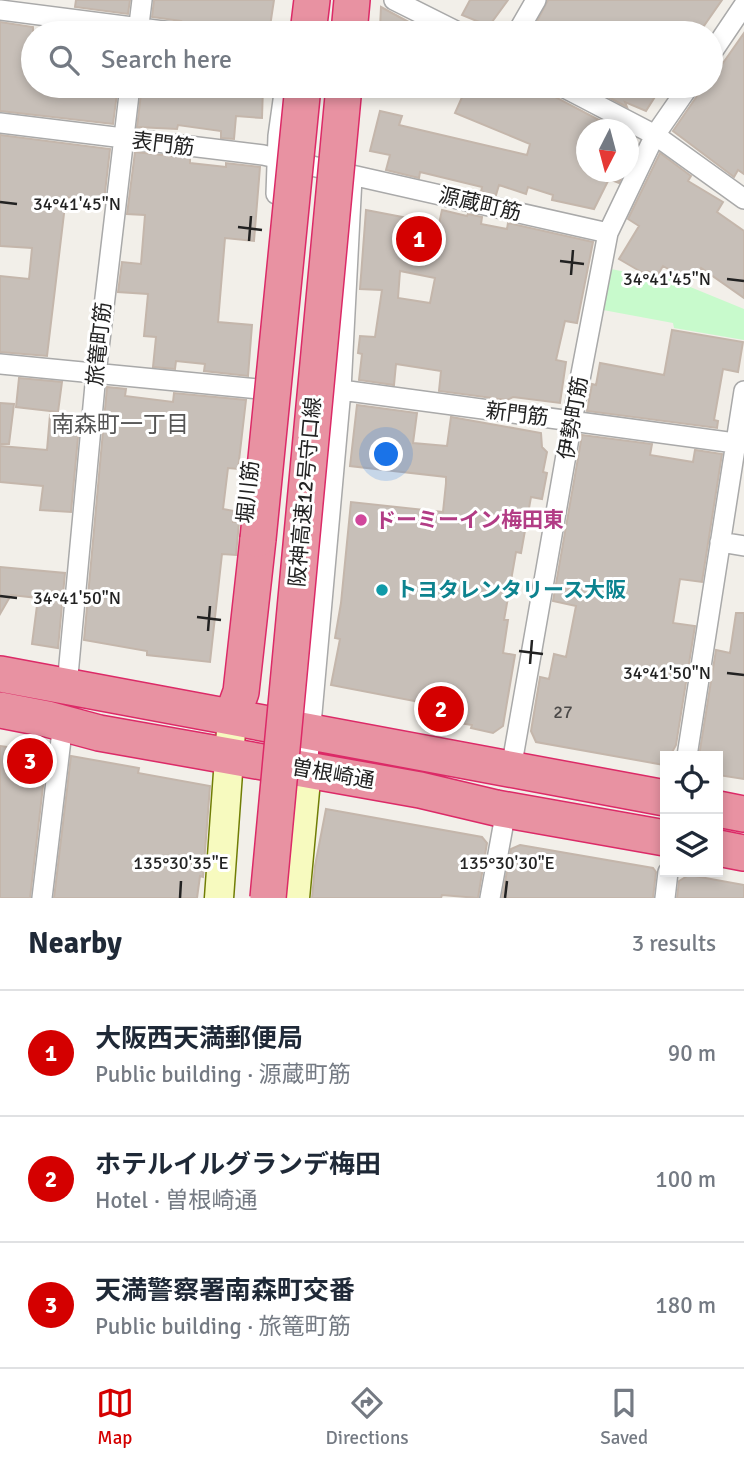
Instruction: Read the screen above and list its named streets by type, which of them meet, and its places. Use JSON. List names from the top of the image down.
{
  "streets": {
    "highway": ["阪神高速12号守口線", "曽根崎通"],
    "street": [
      "表門筋",
      "源蔵町筋",
      "旅篭町筋",
      "新門筋",
      "伊勢町筋",
      "堀川筋"
    ]
  },
  "crossings": [
    ["表門筋", "源蔵町筋"],
    ["表門筋", "旅篭町筋"],
    ["表門筋", "堀川筋"],
    ["源蔵町筋", "伊勢町筋"],
    ["旅篭町筋", "曽根崎通"],
    ["新門筋", "伊勢町筋"],
    ["伊勢町筋", "曽根崎通"],
    ["堀川筋", "曽根崎通"]
  ],
  "districts": ["南森町一丁目"],
  "places": ["ドーミーイン梅田東", "トヨタレンタリース大阪"],
  "house_numbers": ["27"],
  "north": "bottom",
  "page": {
    "search": "Search here",
    "pins": ["1", "2", "3"],
    "heading": ["Nearby", "3 results"],
    "list": [
      {
        "mark": "1",
        "name": "大阪西天満郵便局",
        "note": "Public building · 源蔵町筋",
        "value": "90 m"
      },
      {
        "mark": "2",
        "name": "ホテルイルグランデ梅田",
        "note": "Hotel · 曽根崎通",
        "value": "100 m"
      },
      {
        "mark": "3",
        "name": "天満警察署南森町交番",
        "note": "Public building · 旅篭町筋",
        "value": "180 m"
      }
    ],
    "nav": ["Map", "Directions", "Saved"]
  },
  "coordinates": [
    "34°41'45\"N",
    "34°41'50\"N",
    "135°30'35\"E",
    "135°30'30\"E"
  ]
}
